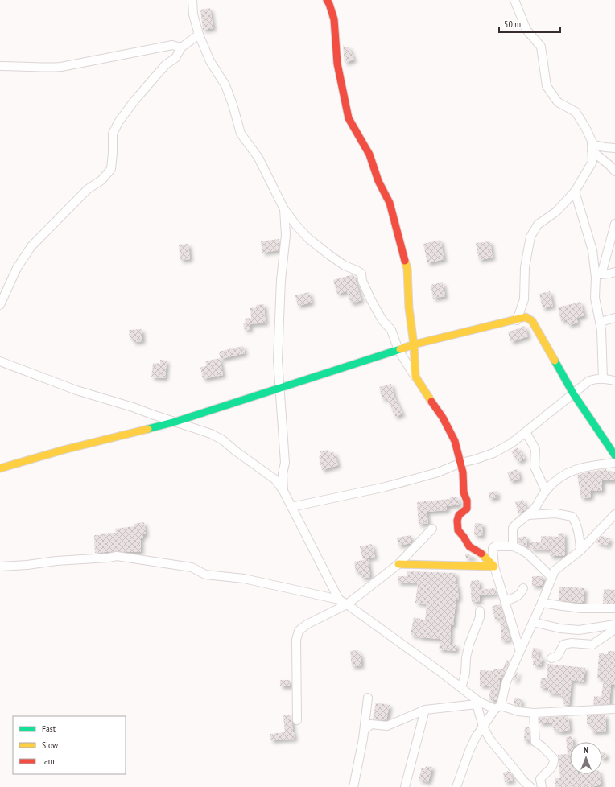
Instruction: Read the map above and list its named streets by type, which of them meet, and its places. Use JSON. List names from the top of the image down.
{
  "legend": ["Fast", "Slow", "Jam"],
  "scale_bar": "50 m",
  "north": "top"
}
